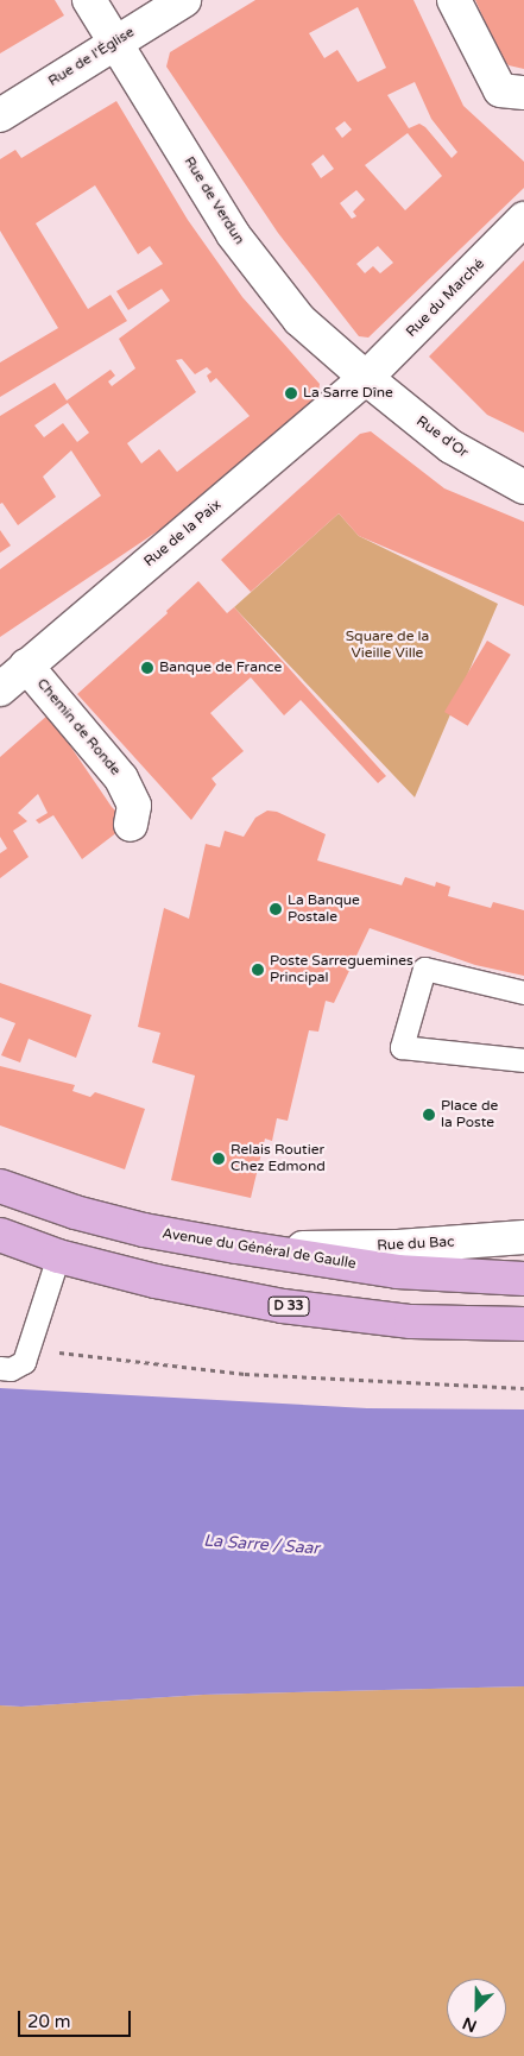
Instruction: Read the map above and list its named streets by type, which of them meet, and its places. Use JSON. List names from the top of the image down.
{
  "streets": {
    "main road": ["Avenue du Général de Gaulle", "D 33"],
    "street": [
      "Rue de l'Église",
      "Rue de Verdun",
      "Rue du Marché",
      "Rue d'Or",
      "Rue de la Paix",
      "Chemin de Ronde",
      "Rue du Bac"
    ]
  },
  "crossings": [
    ["Rue de l'Église", "Rue de Verdun"],
    ["Rue de Verdun", "Rue du Marché"],
    ["Rue de Verdun", "Rue d'Or"],
    ["Rue de Verdun", "Rue de la Paix"],
    ["Rue du Marché", "Rue d'Or"],
    ["Rue du Marché", "Rue de la Paix"],
    ["Rue d'Or", "Rue de la Paix"],
    ["Rue de la Paix", "Chemin de Ronde"],
    ["Rue du Bac", "Avenue du Général de Gaulle"]
  ],
  "water": ["La Sarre / Saar"],
  "parks": ["Square de la Vieille Ville"],
  "places": [
    "La Sarre Dîne",
    "Banque de France",
    "La Banque Postale",
    "Poste Sarreguemines Principal",
    "Place de la Poste",
    "Relais Routier Chez Edmond"
  ],
  "scale_bar": "20 m",
  "north": "bottom left"
}
